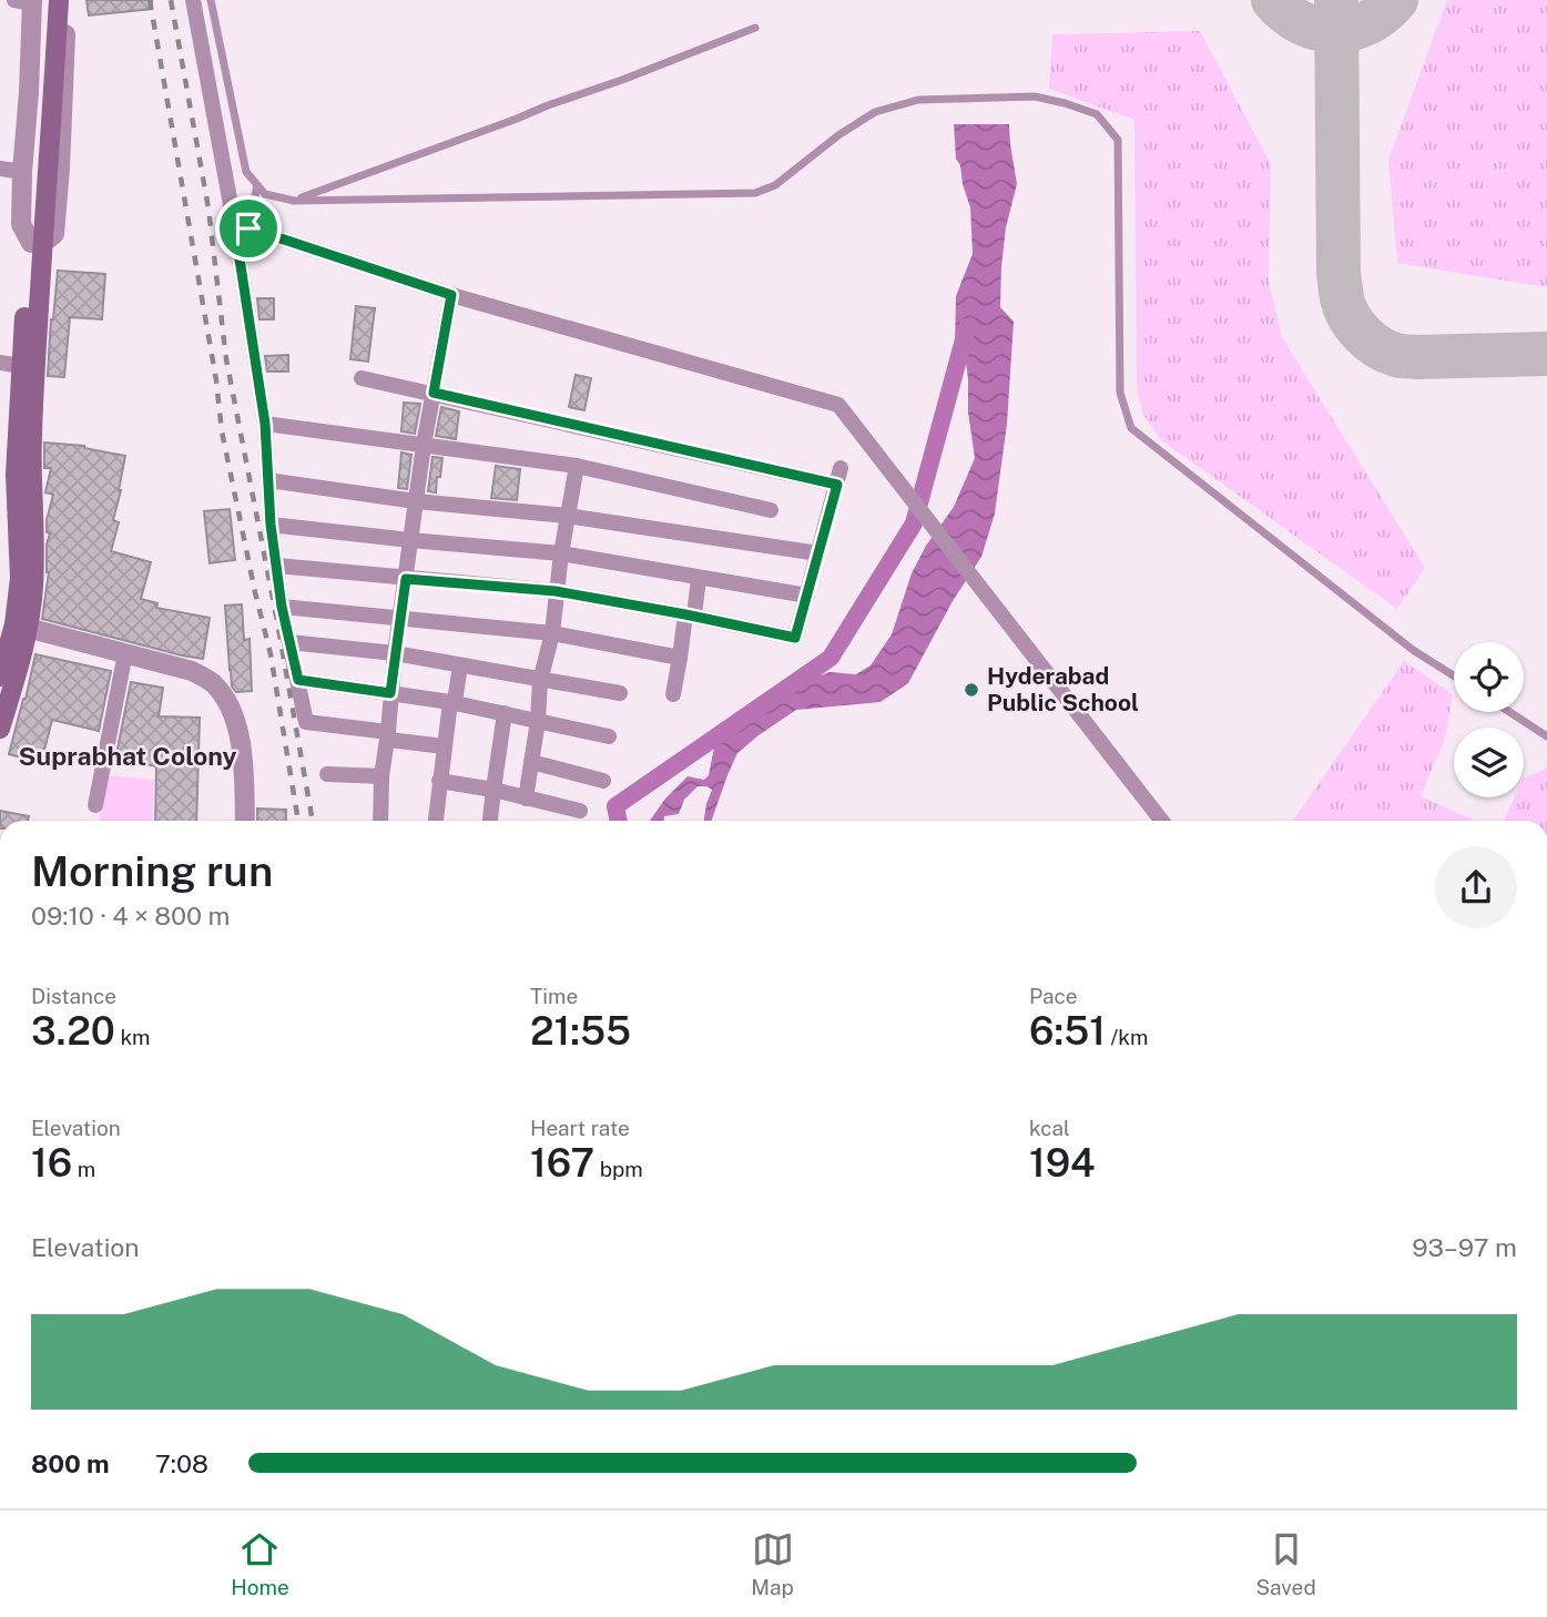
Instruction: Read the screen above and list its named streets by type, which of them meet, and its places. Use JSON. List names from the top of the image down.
{
  "districts": ["Suprabhat Colony"],
  "places": ["Hyderabad Public School"],
  "page": {
    "heading": ["Morning run", "09:10 · 4 × 800 m"],
    "stats": [
      ["Distance", "3.20 km"],
      ["Time", "21:55"],
      ["Pace", "6:51 /km"],
      ["Elevation", "16 m"],
      ["Heart rate", "167 bpm"],
      ["kcal", "194"]
    ],
    "chart": ["Elevation", "93–97 m"],
    "list": [
      {
        "name": "800 m",
        "note": "7:08"
      }
    ],
    "tabs": ["Home", "Map", "Saved"]
  }
}
